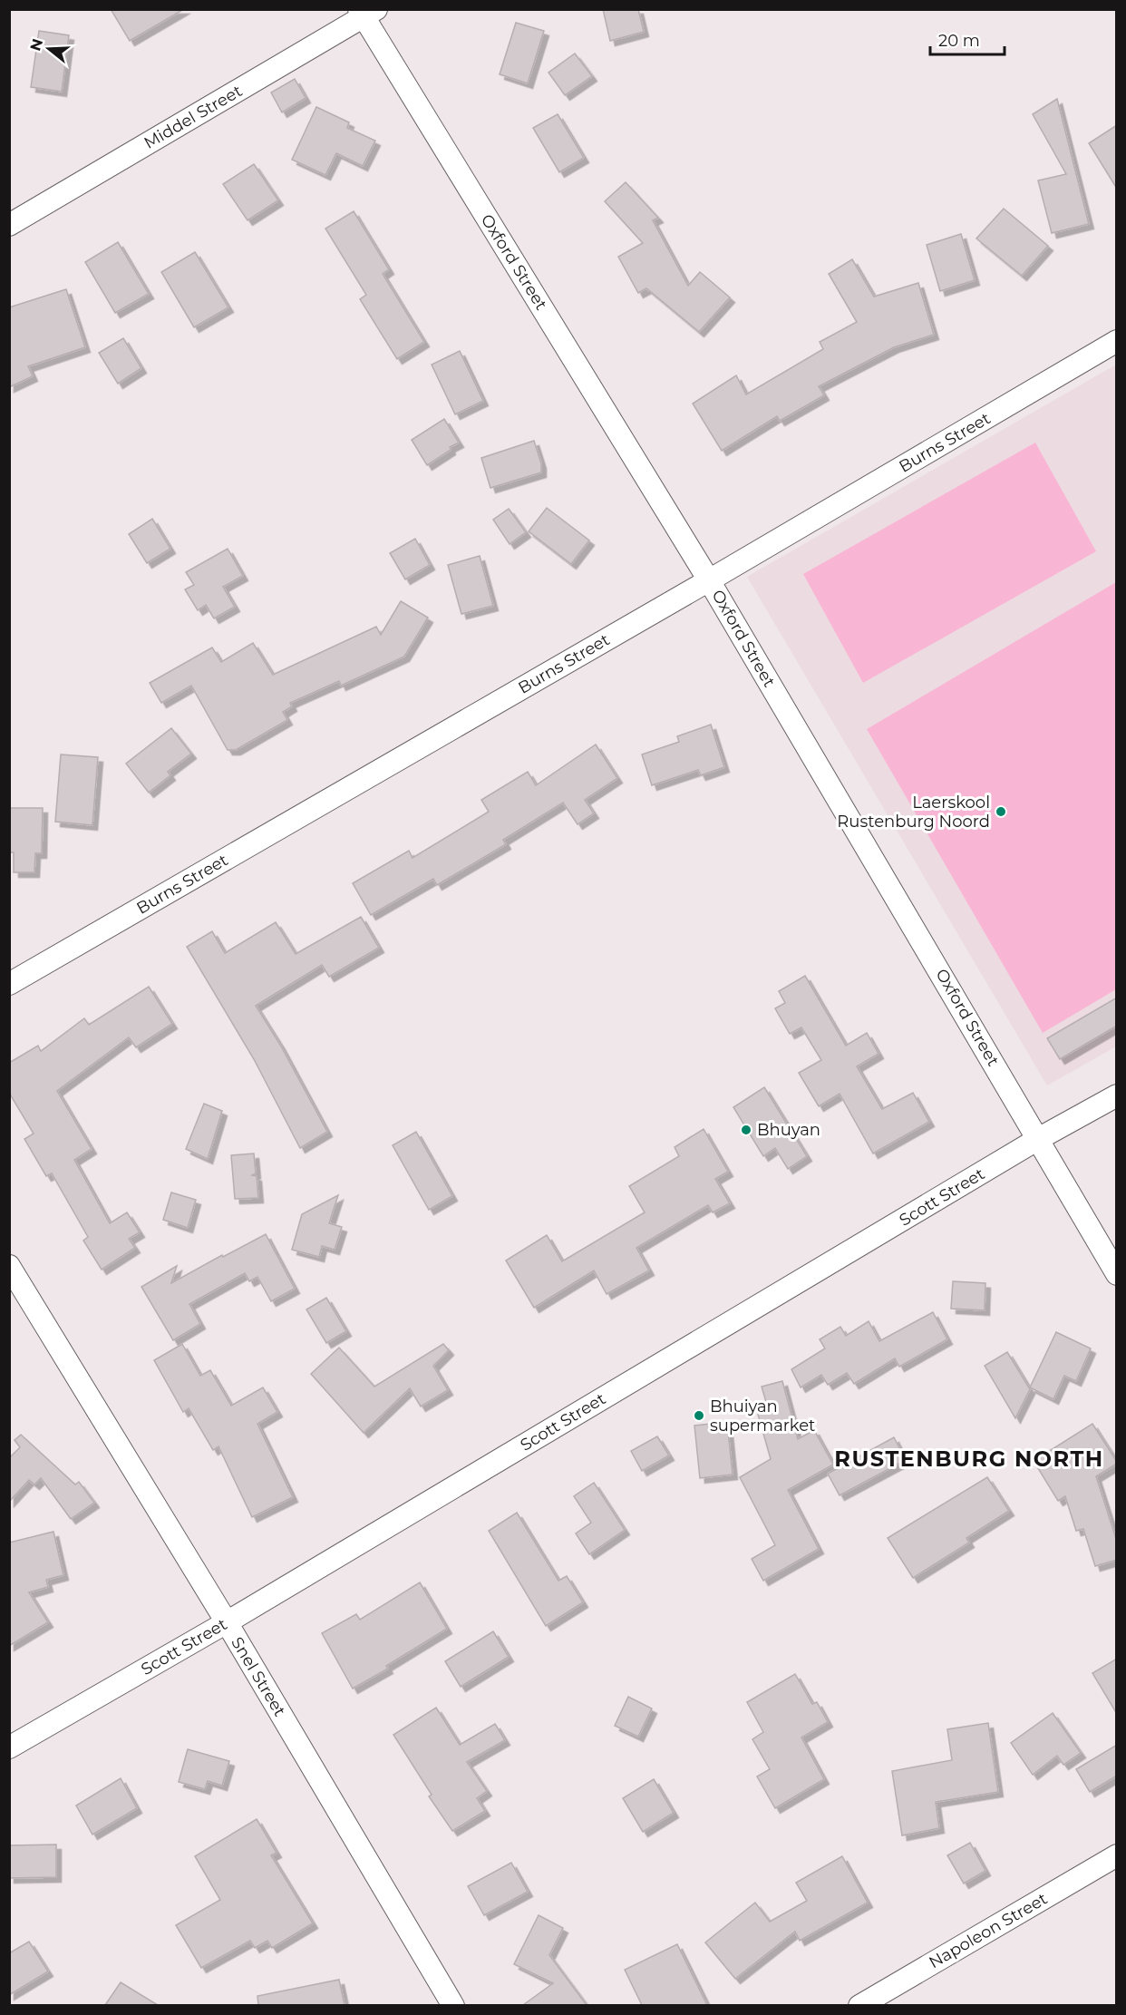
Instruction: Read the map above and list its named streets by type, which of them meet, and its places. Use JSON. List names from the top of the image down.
{
  "streets": {
    "street": [
      "Middel Street",
      "Oxford Street",
      "Burns Street",
      "Scott Street",
      "Snel Street",
      "Napoleon Street"
    ]
  },
  "crossings": [
    ["Middel Street", "Oxford Street"],
    ["Oxford Street", "Burns Street"],
    ["Oxford Street", "Scott Street"],
    ["Scott Street", "Snel Street"]
  ],
  "districts": ["RUSTENBURG NORTH"],
  "places": ["Laerskool Rustenburg Noord", "Bhuyan", "Bhuiyan supermarket"],
  "scale_bar": "20 m",
  "north": "left"
}
